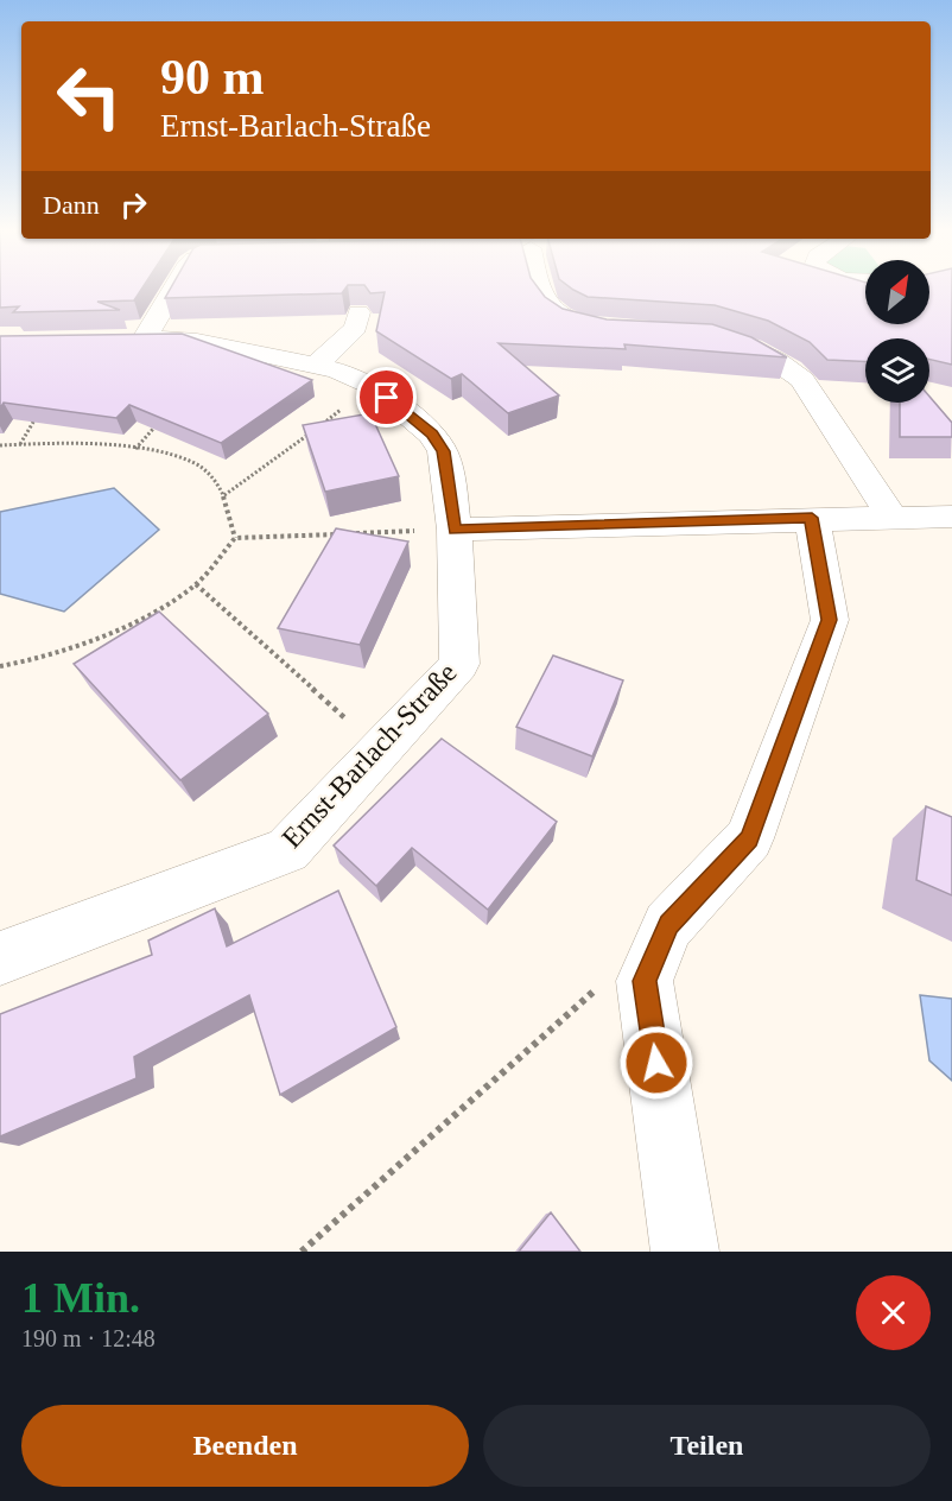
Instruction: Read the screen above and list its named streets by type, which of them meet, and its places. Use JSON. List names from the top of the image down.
{
  "streets": {
    "street": ["Ernst-Barlach-Straße"]
  },
  "north": "top right",
  "page": {
    "turn": ["90 m", "Ernst-Barlach-Straße"],
    "then": "Dann",
    "heading": ["1 Min.", "190 m · 12:48"],
    "buttons": ["Beenden", "Teilen"]
  }
}
